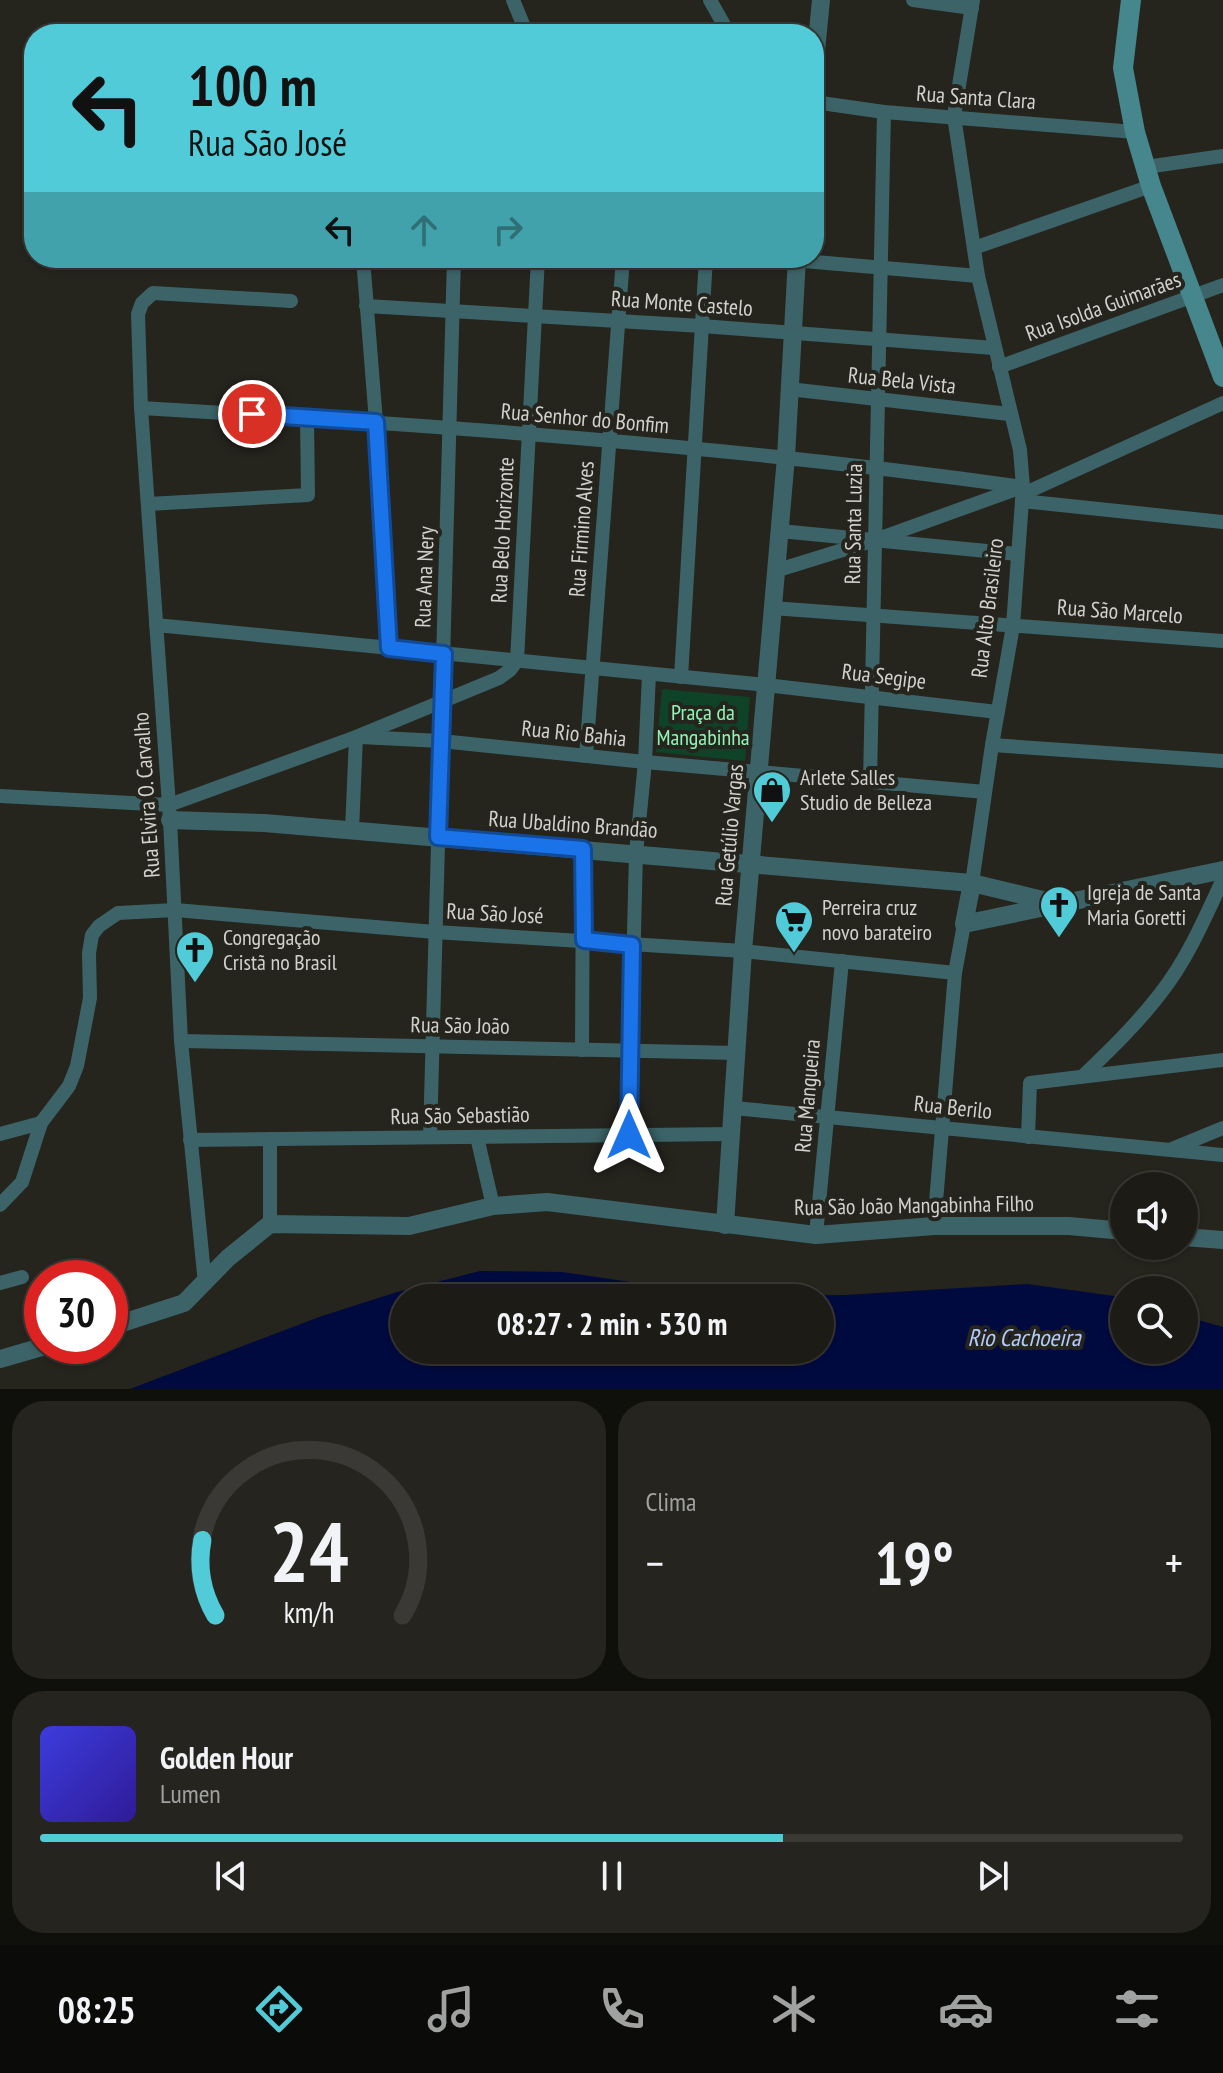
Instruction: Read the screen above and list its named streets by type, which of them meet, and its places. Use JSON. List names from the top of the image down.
{
  "streets": {
    "street": [
      "Rua Santa Clara",
      "Rua Monte Castelo",
      "Rua Isolda Guimarães",
      "Rua Bela Vista",
      "Rua Senhor do Bonfim",
      "Rua Santa Luzia",
      "Rua Firmino Alves",
      "Rua Belo Horizonte",
      "Rua Ana Nery",
      "Rua Alto Brasileiro",
      "Rua São Marcelo",
      "Rua Segipe",
      "Rua Rio Bahia",
      "Rua Elvira O. Carvalho",
      "Rua Ubaldino Brandão",
      "Rua Getúlio Vargas",
      "Rua São José",
      "Rua São João",
      "Rua Mangueira",
      "Rua Berilo",
      "Rua São Sebastião",
      "Rua São João Mangabinha Filho"
    ]
  },
  "crossings": [
    ["Rua Santa Clara", "Rua Santa Luzia"],
    ["Rua Santa Clara", "Rua Alto Brasileiro"],
    ["Rua Monte Castelo", "Rua Santa Luzia"],
    ["Rua Monte Castelo", "Rua Firmino Alves"],
    ["Rua Monte Castelo", "Rua Belo Horizonte"],
    ["Rua Monte Castelo", "Rua Ana Nery"],
    ["Rua Monte Castelo", "Rua Alto Brasileiro"],
    ["Rua Monte Castelo", "Rua Getúlio Vargas"],
    ["Rua Isolda Guimarães", "Rua Alto Brasileiro"],
    ["Rua Bela Vista", "Rua Santa Luzia"],
    ["Rua Bela Vista", "Rua Alto Brasileiro"],
    ["Rua Bela Vista", "Rua Getúlio Vargas"],
    ["Rua Senhor do Bonfim", "Rua Santa Luzia"],
    ["Rua Senhor do Bonfim", "Rua Firmino Alves"],
    ["Rua Senhor do Bonfim", "Rua Belo Horizonte"],
    ["Rua Senhor do Bonfim", "Rua Ana Nery"],
    ["Rua Senhor do Bonfim", "Rua Alto Brasileiro"],
    ["Rua Senhor do Bonfim", "Rua Elvira O. Carvalho"],
    ["Rua Senhor do Bonfim", "Rua Getúlio Vargas"],
    ["Rua Santa Luzia", "Rua São Marcelo"],
    ["Rua Santa Luzia", "Rua Segipe"],
    ["Rua Santa Luzia", "Rua Rio Bahia"],
    ["Rua Firmino Alves", "Rua Segipe"],
    ["Rua Firmino Alves", "Rua Rio Bahia"],
    ["Rua Belo Horizonte", "Rua Segipe"],
    ["Rua Ana Nery", "Rua Segipe"],
    ["Rua Ana Nery", "Rua Rio Bahia"],
    ["Rua Ana Nery", "Rua Ubaldino Brandão"],
    ["Rua Ana Nery", "Rua São José"],
    ["Rua Ana Nery", "Rua São João"],
    ["Rua Ana Nery", "Rua São Sebastião"],
    ["Rua Alto Brasileiro", "Rua São Marcelo"],
    ["Rua Alto Brasileiro", "Rua Segipe"],
    ["Rua Alto Brasileiro", "Rua Rio Bahia"],
    ["Rua Alto Brasileiro", "Rua Ubaldino Brandão"],
    ["Rua Alto Brasileiro", "Rua São José"],
    ["Rua Alto Brasileiro", "Rua Berilo"],
    ["Rua Alto Brasileiro", "Rua São João Mangabinha Filho"],
    ["Rua São Marcelo", "Rua Getúlio Vargas"],
    ["Rua Segipe", "Rua Elvira O. Carvalho"],
    ["Rua Segipe", "Rua Getúlio Vargas"],
    ["Rua Rio Bahia", "Rua Elvira O. Carvalho"],
    ["Rua Rio Bahia", "Rua Ubaldino Brandão"],
    ["Rua Rio Bahia", "Rua Getúlio Vargas"],
    ["Rua Elvira O. Carvalho", "Rua Ubaldino Brandão"],
    ["Rua Elvira O. Carvalho", "Rua São José"],
    ["Rua Elvira O. Carvalho", "Rua São João"],
    ["Rua Elvira O. Carvalho", "Rua São Sebastião"],
    ["Rua Ubaldino Brandão", "Rua Getúlio Vargas"],
    ["Rua Getúlio Vargas", "Rua São José"],
    ["Rua Getúlio Vargas", "Rua São João"],
    ["Rua Getúlio Vargas", "Rua Berilo"],
    ["Rua Getúlio Vargas", "Rua São Sebastião"],
    ["Rua Getúlio Vargas", "Rua São João Mangabinha Filho"],
    ["Rua São José", "Rua Mangueira"],
    ["Rua Mangueira", "Rua Berilo"],
    ["Rua Mangueira", "Rua São João Mangabinha Filho"]
  ],
  "water": ["Rio Cachoeira"],
  "parks": ["Praça da Mangabinha"],
  "places": {
    "shop": ["Arlete Salles Studio de Belleza"],
    "church": ["Igreja de Santa Maria Goretti", "Congregação Cristã no Brasil"],
    "supermarket": ["Perreira cruz novo barateiro"]
  },
  "page": {
    "turn": ["100 m", "Rua São José"],
    "limit": "30",
    "trip": "08:27 · 2 min · 530 m",
    "tile": "Clima",
    "heat": ["−", "19°", "+"],
    "song": ["Golden Hour", "Lumen"],
    "tabs": "08:25",
    "gauge": ["24", "km/h"]
  }
}
